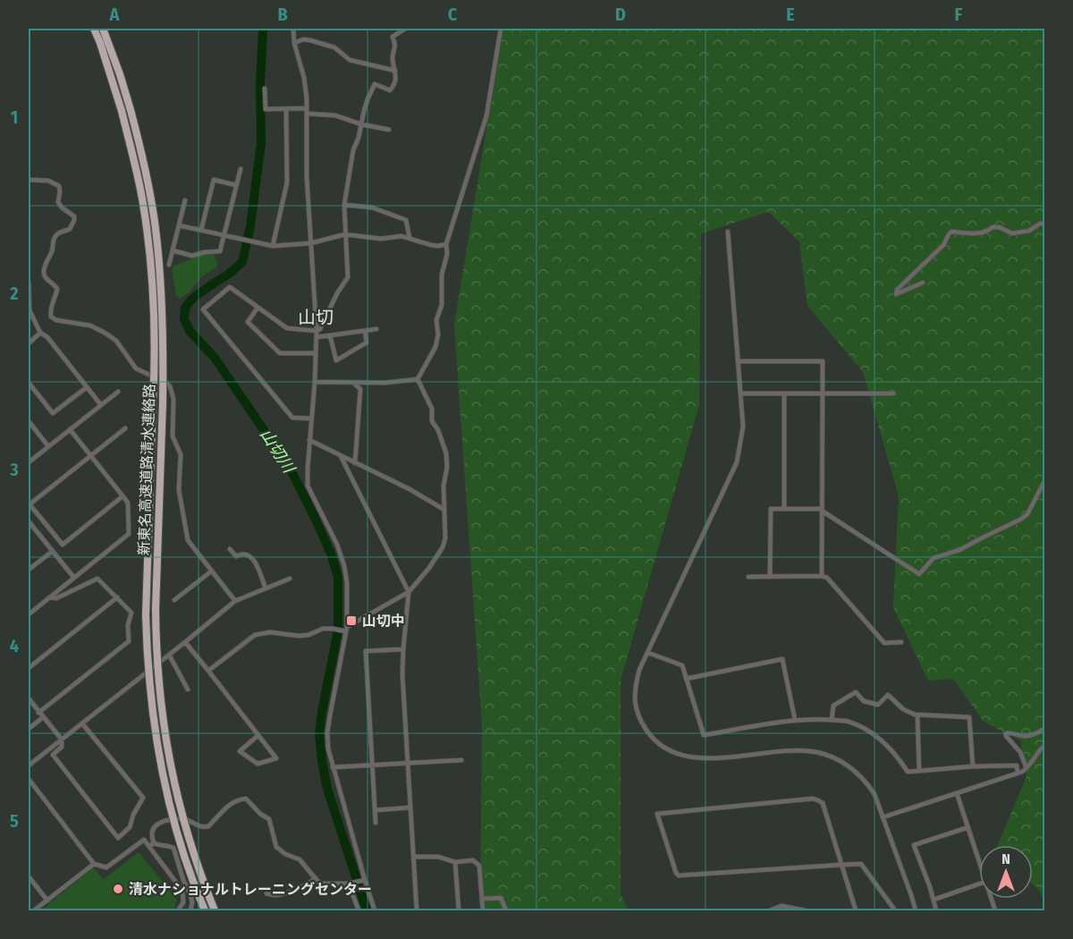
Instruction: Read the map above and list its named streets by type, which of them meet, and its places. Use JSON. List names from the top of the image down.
{
  "streets": {
    "highway": ["新東名高速道路清水連絡路"]
  },
  "districts": ["山切"],
  "water": ["山切川"],
  "places": {
    "transit": ["山切中"],
    "other": ["清水ナショナルトレーニングセンター"]
  },
  "north": "top",
  "grid": {
    "columns": [
      "A",
      "B",
      "C",
      "D",
      "E",
      "F"
    ],
    "rows": [
      "1",
      "2",
      "3",
      "4",
      "5"
    ]
  }
}
